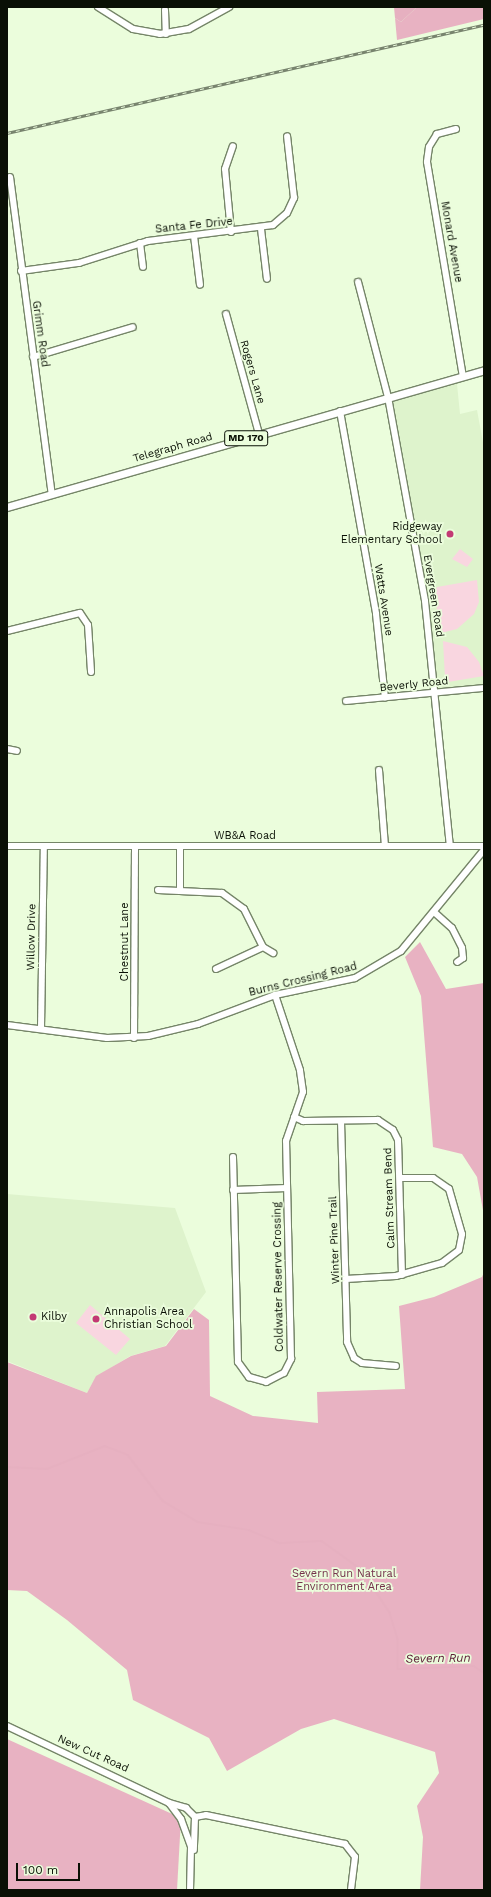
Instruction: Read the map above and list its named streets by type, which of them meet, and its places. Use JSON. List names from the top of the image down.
{
  "streets": {
    "main road": ["MD 170", "Telegraph Road"],
    "street": [
      "Santa Fe Drive",
      "Monard Avenue",
      "Grimm Road",
      "Rogers Lane",
      "Evergreen Road",
      "Watts Avenue",
      "Beverly Road",
      "WB&A Road",
      "Willow Drive",
      "Chestnut Lane",
      "Burns Crossing Road",
      "Calm Stream Bend",
      "Winter Pine Trail",
      "Coldwater Reserve Crossing",
      "New Cut Road"
    ]
  },
  "crossings": [
    ["Santa Fe Drive", "Grimm Road"],
    ["Monard Avenue", "Telegraph Road"],
    ["Grimm Road", "Telegraph Road"],
    ["Rogers Lane", "Telegraph Road"],
    ["Telegraph Road", "Evergreen Road"],
    ["Telegraph Road", "Watts Avenue"],
    ["Evergreen Road", "Beverly Road"],
    ["Evergreen Road", "WB&A Road"],
    ["Watts Avenue", "Beverly Road"],
    ["WB&A Road", "Willow Drive"],
    ["WB&A Road", "Chestnut Lane"],
    ["Willow Drive", "Burns Crossing Road"],
    ["Chestnut Lane", "Burns Crossing Road"],
    ["Burns Crossing Road", "Coldwater Reserve Crossing"],
    ["Calm Stream Bend", "Winter Pine Trail"],
    ["Calm Stream Bend", "Coldwater Reserve Crossing"]
  ],
  "water": ["Severn Run"],
  "parks": ["Severn Run Natural Environment Area"],
  "places": ["Ridgeway Elementary School", "Kilby", "Annapolis Area Christian School"],
  "scale_bar": "100 m"
}
